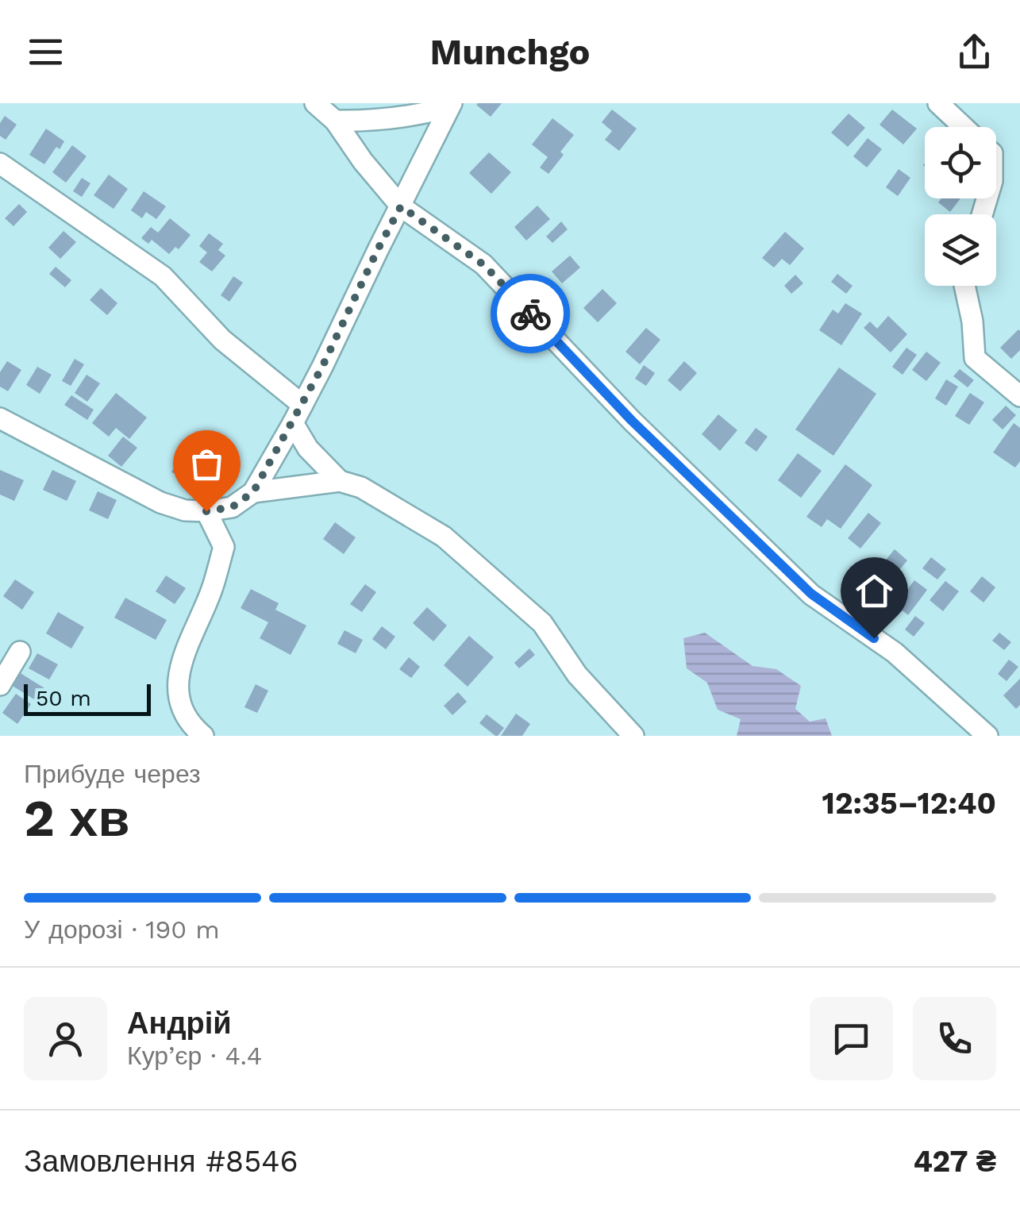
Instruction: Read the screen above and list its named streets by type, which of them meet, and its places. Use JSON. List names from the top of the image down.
{
  "scale_bar": "50 m",
  "page": {
    "header": "Munchgo",
    "scale": "50 m",
    "heading": ["2 хв", "Прибуде через", "12:35–12:40"],
    "panel": [
      "Андрій",
      "Кур’єр · 4.4",
      "Замовлення #8546",
      "427 ₴"
    ],
    "bar": "У дорозі · 190 m"
  }
}
